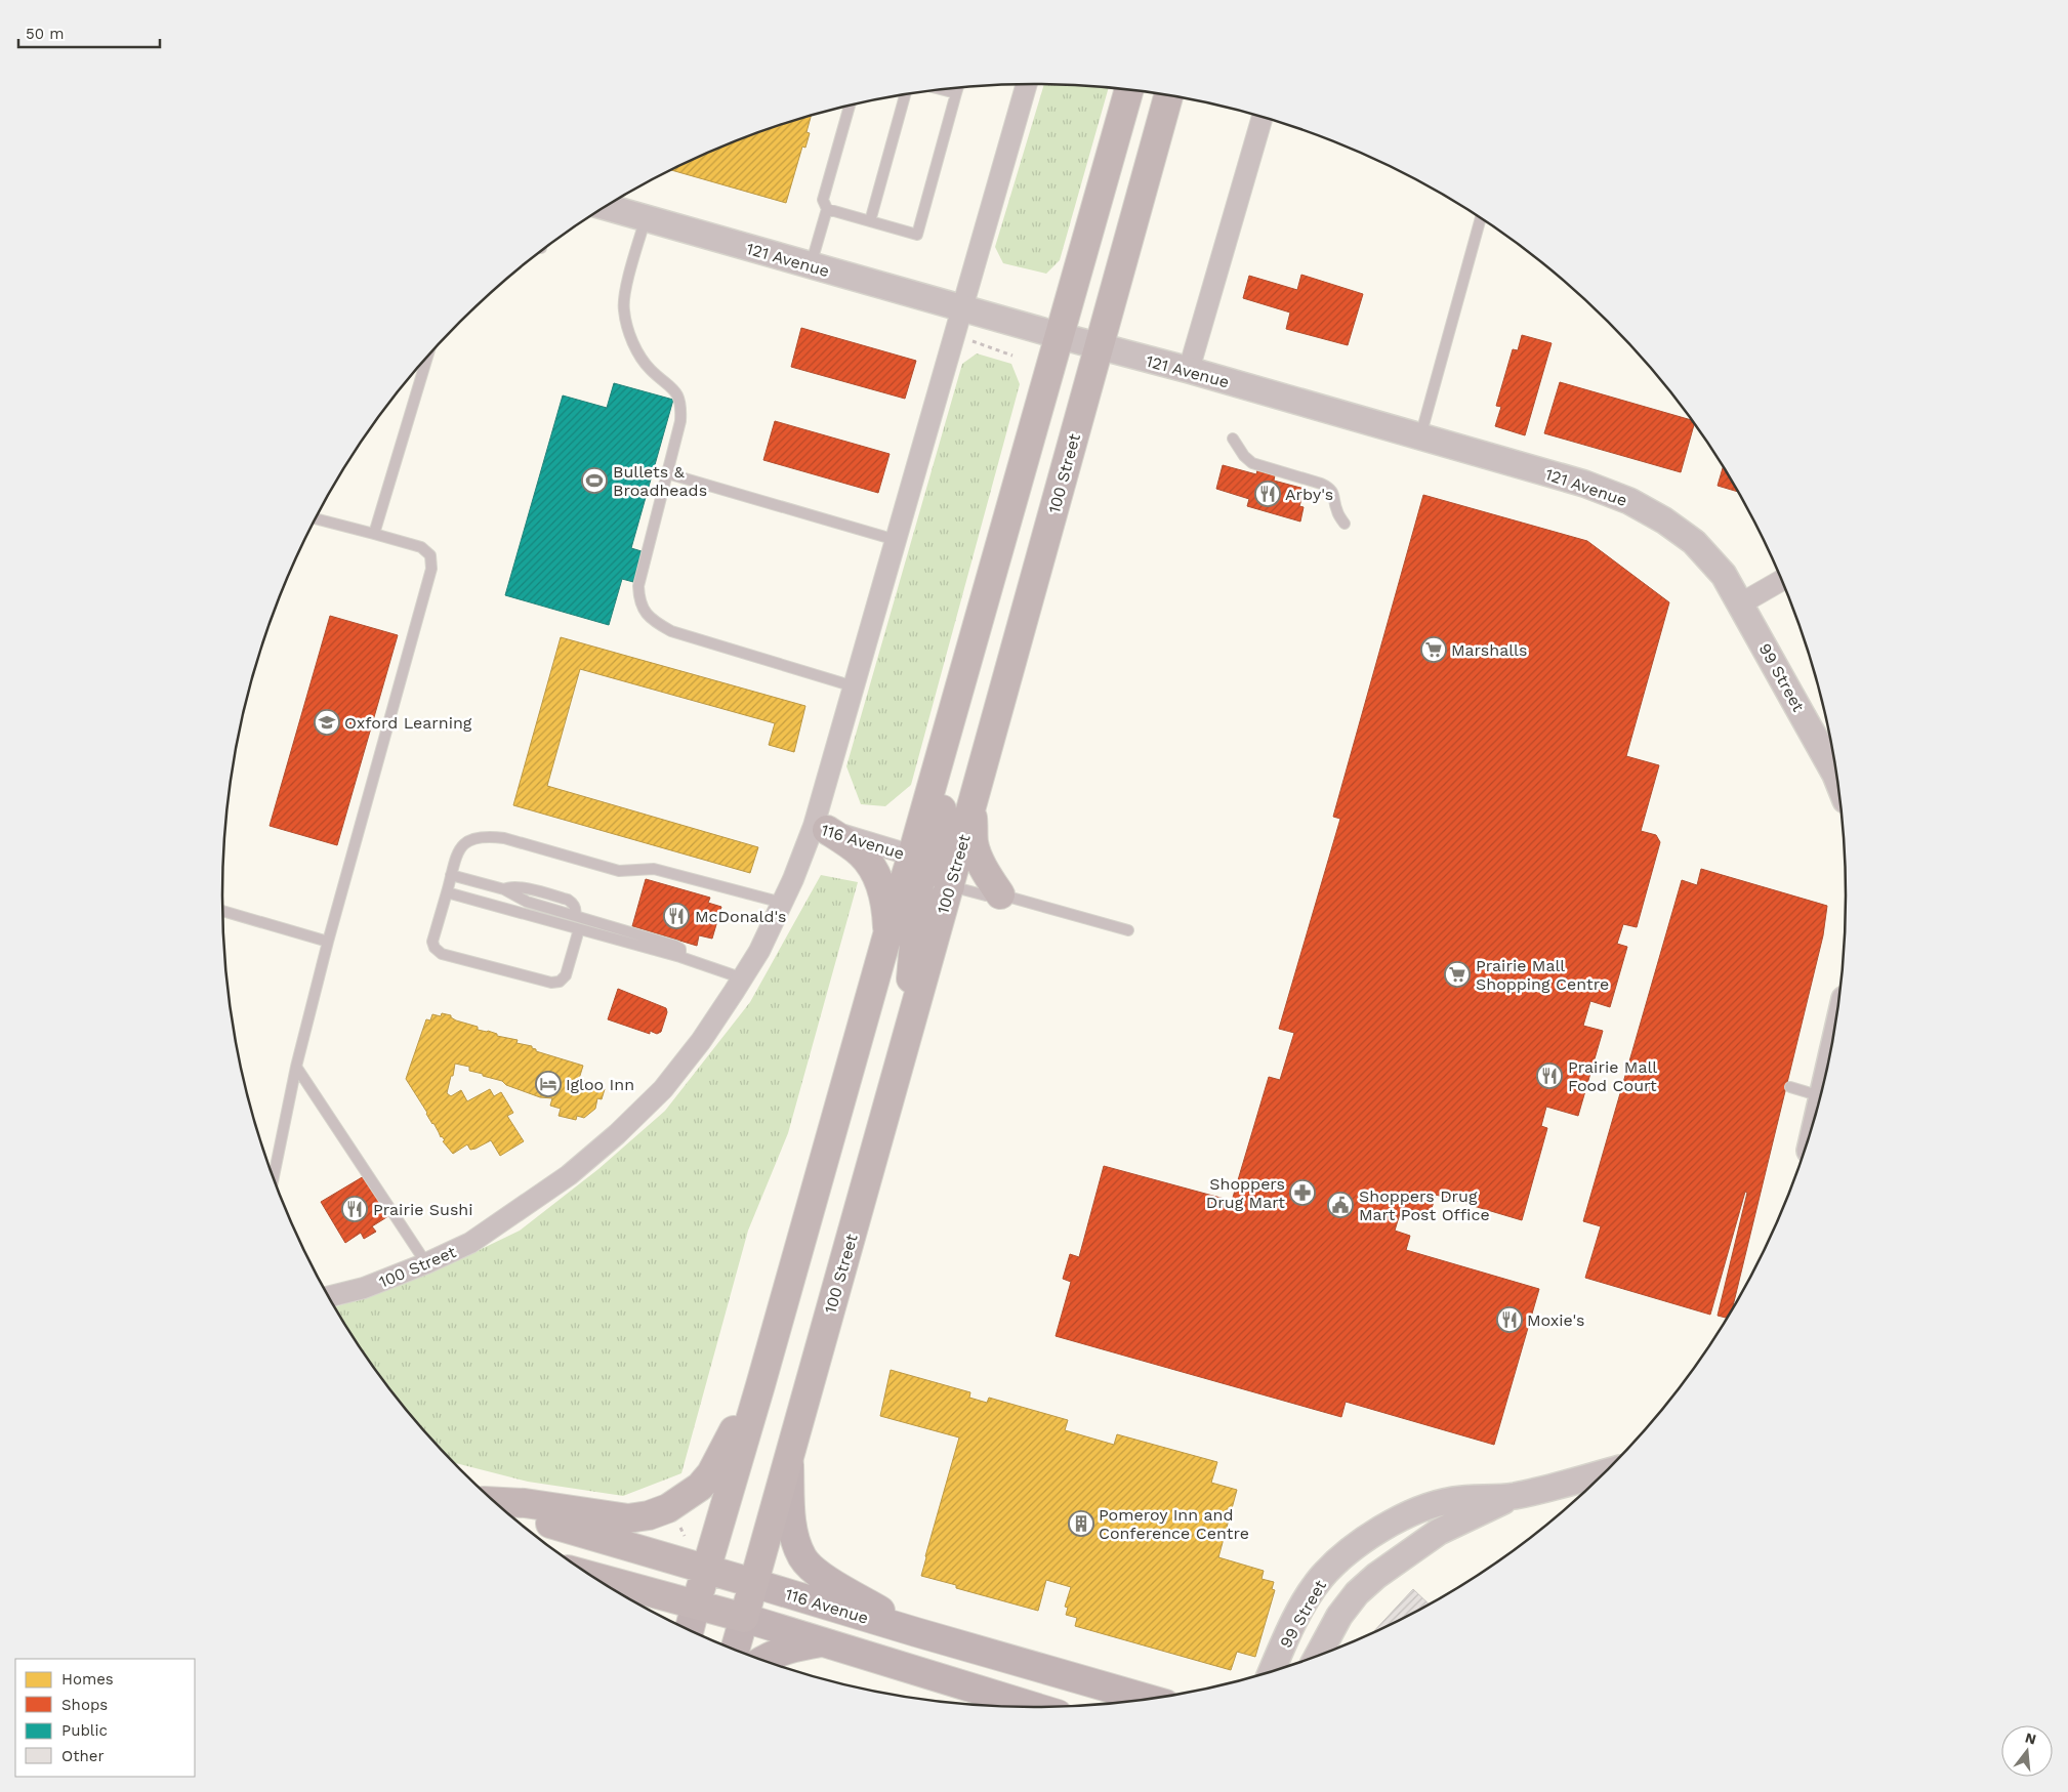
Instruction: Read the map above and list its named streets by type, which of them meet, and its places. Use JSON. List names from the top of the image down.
{
  "streets": {
    "main road": ["100 Street", "116 Avenue"],
    "street": ["121 Avenue", "99 Street"]
  },
  "crossings": [
    ["121 Avenue", "100 Street"],
    ["121 Avenue", "99 Street"],
    ["100 Street", "116 Avenue"]
  ],
  "places": {
    "sports": ["Bullets & Broadheads"],
    "restaurant": [
      "Arby's",
      "McDonald's",
      "Prairie Mall Food Court",
      "Prairie Sushi",
      "Moxie's"
    ],
    "supermarket": ["Marshalls", "Prairie Mall Shopping Centre"],
    "school or university": ["Oxford Learning"],
    "hotel": ["Igloo Inn"],
    "pharmacy": ["Shoppers Drug Mart"],
    "public building": ["Shoppers Drug Mart Post Office"],
    "building": ["Pomeroy Inn and Conference Centre"]
  },
  "legend": [
    "Homes",
    "Shops",
    "Public",
    "Other"
  ],
  "scale_bar": "50 m",
  "north": "top"
}
